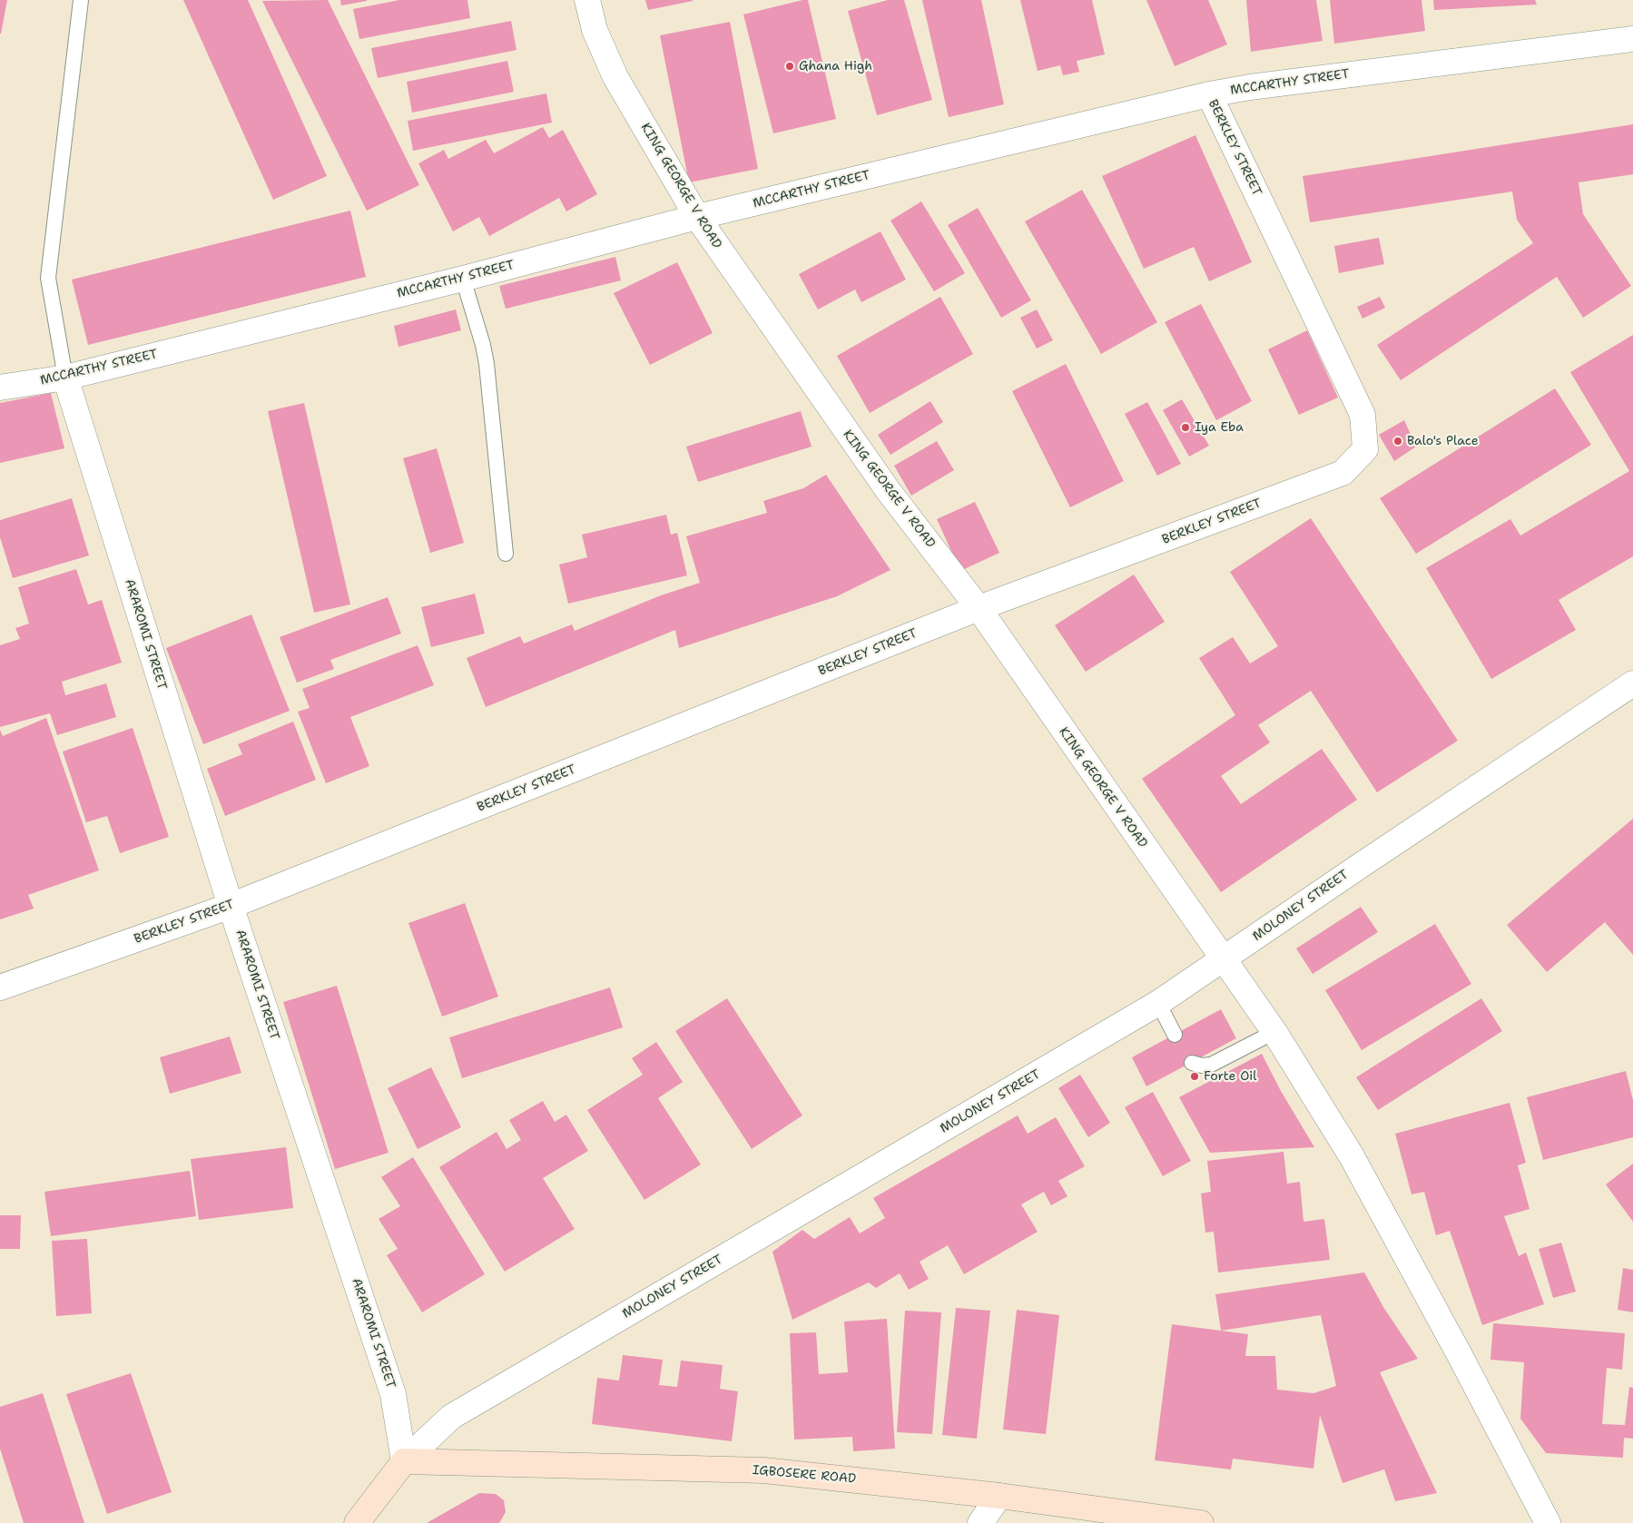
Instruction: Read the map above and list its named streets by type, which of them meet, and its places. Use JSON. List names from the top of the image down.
{
  "streets": {
    "main road": ["MOLONEY STREET", "IGBOSERE ROAD"],
    "street": [
      "MCCARTHY STREET",
      "BERKLEY STREET",
      "KING GEORGE V ROAD",
      "ARAROMI STREET"
    ]
  },
  "crossings": [
    ["MCCARTHY STREET", "BERKLEY STREET"],
    ["MCCARTHY STREET", "KING GEORGE V ROAD"],
    ["MCCARTHY STREET", "ARAROMI STREET"],
    ["BERKLEY STREET", "KING GEORGE V ROAD"],
    ["BERKLEY STREET", "ARAROMI STREET"],
    ["KING GEORGE V ROAD", "MOLONEY STREET"],
    ["ARAROMI STREET", "MOLONEY STREET"],
    ["ARAROMI STREET", "IGBOSERE ROAD"],
    ["MOLONEY STREET", "IGBOSERE ROAD"]
  ],
  "places": [
    "Ghana High",
    "Iya Eba",
    "Balo's Place",
    "Forte Oil"
  ]
}
